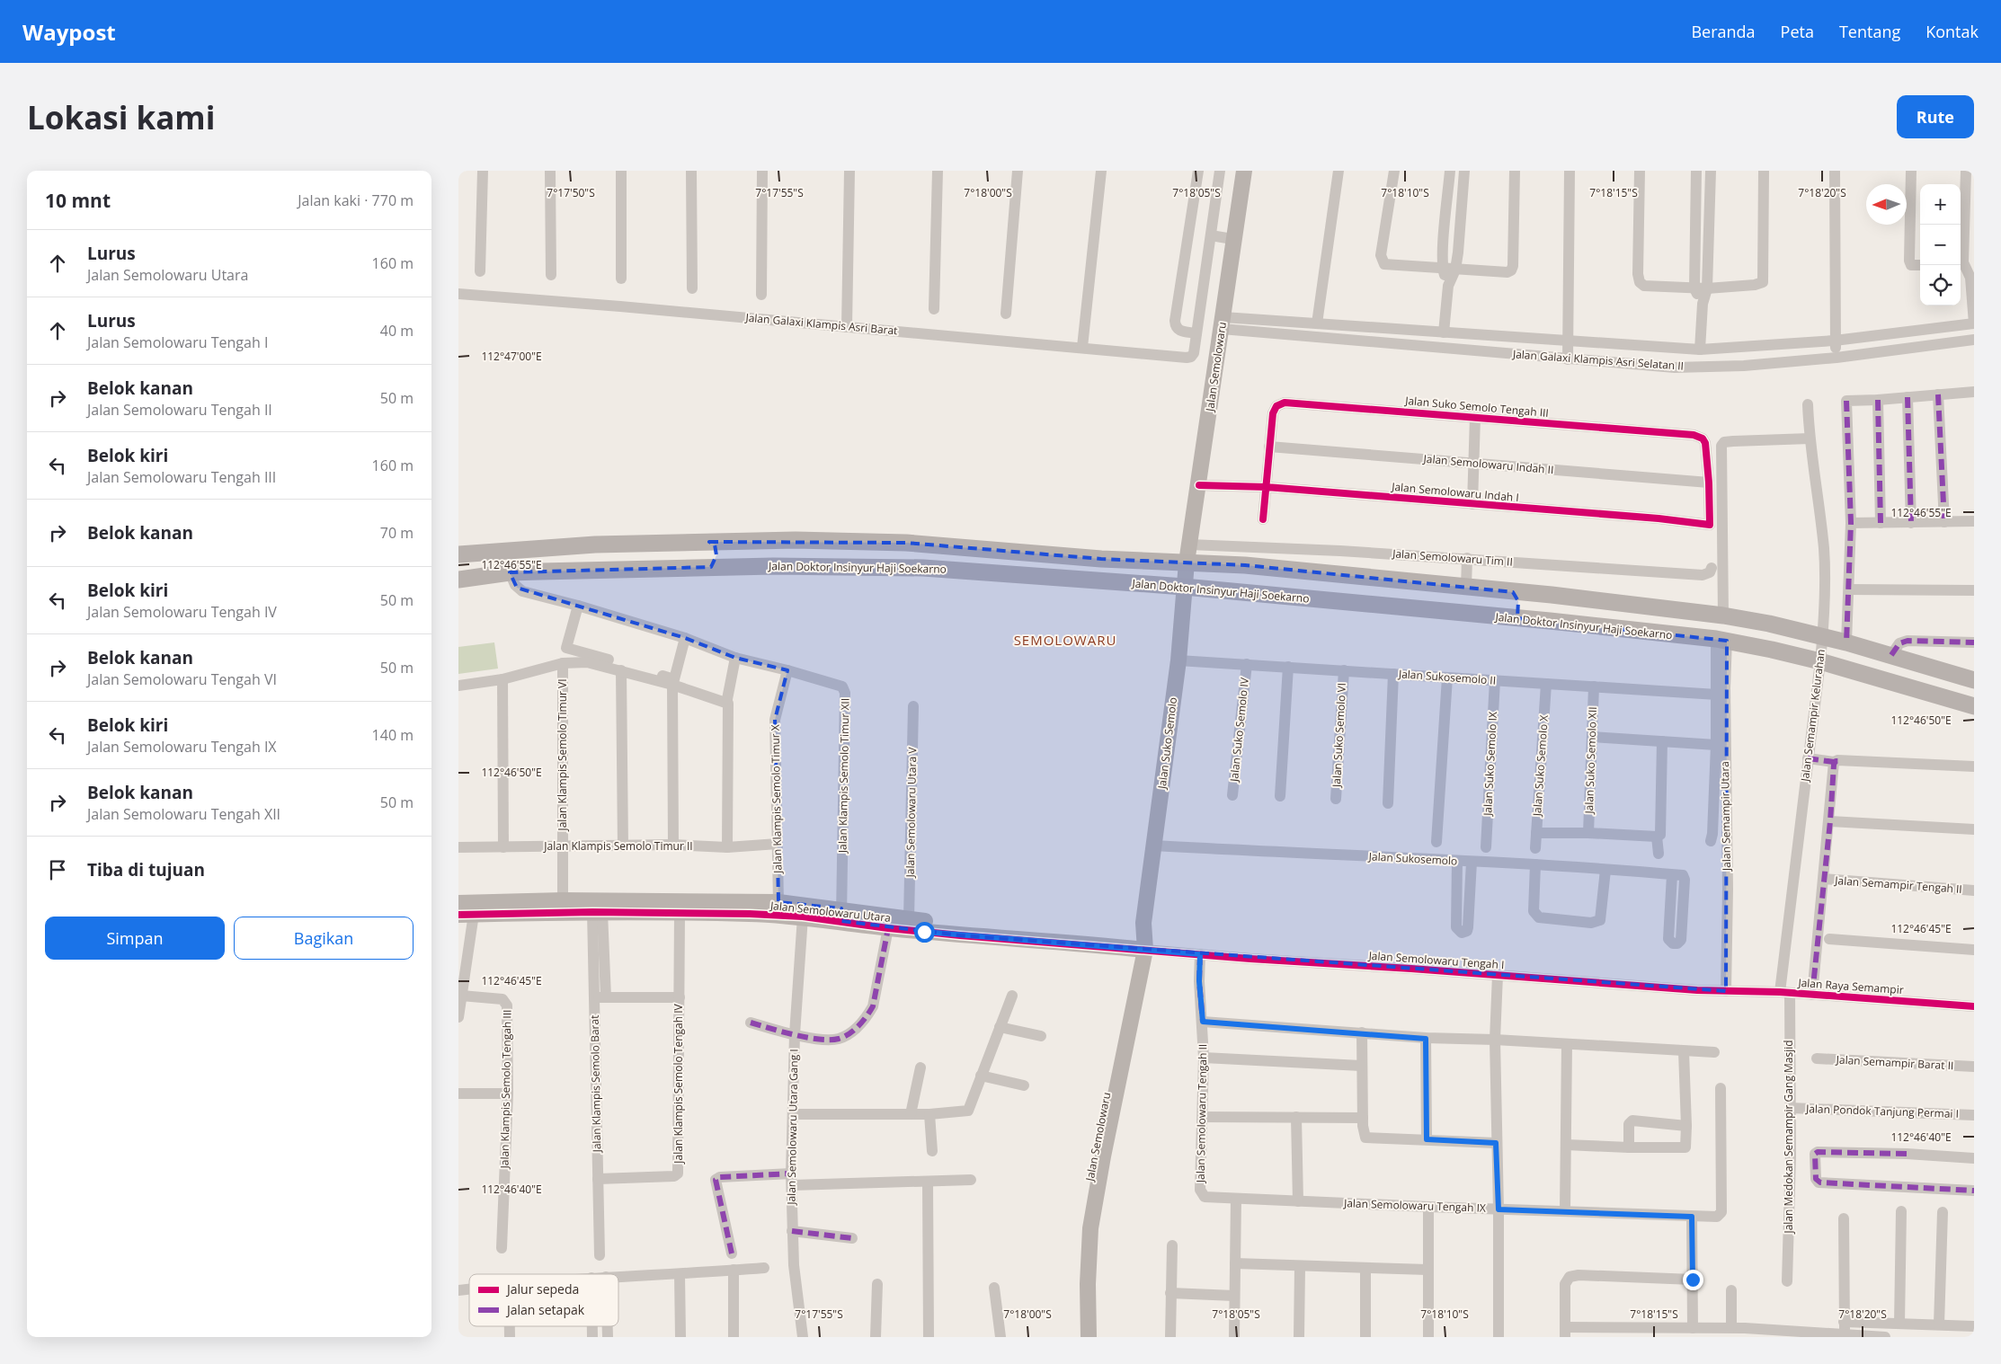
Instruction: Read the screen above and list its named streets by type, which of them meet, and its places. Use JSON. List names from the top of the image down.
{
  "streets": {
    "main road": ["Jalan Doktor Insinyur Haji Soekarno"],
    "street": [
      "Jalan Galaxi Klampis Asri Barat",
      "Jalan Galaxi Klampis Asri Selatan II",
      "Jalan Semolowaru",
      "Jalan Suko Semolo Tengah III",
      "Jalan Semolowaru Indah II",
      "Jalan Semolowaru Indah I",
      "Jalan Semolowaru Tim II",
      "Jalan Sukosemolo II",
      "Jalan Semampir Kelurahan",
      "Jalan Suko Semolo IV",
      "Jalan Suko Semolo VI",
      "Jalan Suko Semolo",
      "Jalan Klampis Semolo Timur VI",
      "Jalan Suko Semolo XII",
      "Jalan Suko Semolo IX",
      "Jalan Suko Semolo X",
      "Jalan Klampis Semolo Timur XII",
      "Jalan Klampis Semolo Timur X",
      "Jalan Semolowaru Utara V",
      "Jalan Semampir Utara",
      "Jalan Klampis Semolo Timur II",
      "Jalan Sukosemolo",
      "Jalan Semampir Tengah II",
      "Jalan Semolowaru Utara",
      "Jalan Semolowaru Tengah I",
      "Jalan Raya Semampir",
      "Jalan Semampir Barat II",
      "Jalan Klampis Semolo Barat",
      "Jalan Klampis Semolo Tengah IV",
      "Jalan Klampis Semolo Tengah III",
      "Jalan Pondok Tanjung Permai I",
      "Jalan Semolowaru Tengah II",
      "Jalan Semolowaru Utara Gang I",
      "Jalan Medokan Semampir Gang Masjid",
      "Jalan Semolowaru Tengah IX"
    ]
  },
  "crossings": [
    ["Jalan Galaxi Klampis Asri Selatan II", "Jalan Semolowaru"],
    ["Jalan Semolowaru", "Jalan Semolowaru Indah I"],
    ["Jalan Semolowaru", "Jalan Semolowaru Tim II"],
    ["Jalan Semolowaru", "Jalan Doktor Insinyur Haji Soekarno"],
    ["Jalan Semolowaru", "Jalan Suko Semolo"],
    ["Jalan Semolowaru", "Jalan Semolowaru Utara"],
    ["Jalan Semolowaru", "Jalan Semolowaru Tengah I"],
    ["Jalan Suko Semolo Tengah III", "Jalan Semolowaru Indah II"],
    ["Jalan Suko Semolo Tengah III", "Jalan Semolowaru Indah I"],
    ["Jalan Doktor Insinyur Haji Soekarno", "Jalan Semampir Kelurahan"],
    ["Jalan Doktor Insinyur Haji Soekarno", "Jalan Suko Semolo"],
    ["Jalan Doktor Insinyur Haji Soekarno", "Jalan Semampir Utara"],
    ["Jalan Sukosemolo II", "Jalan Suko Semolo IV"],
    ["Jalan Sukosemolo II", "Jalan Suko Semolo VI"],
    ["Jalan Sukosemolo II", "Jalan Suko Semolo"],
    ["Jalan Sukosemolo II", "Jalan Suko Semolo XII"],
    ["Jalan Sukosemolo II", "Jalan Suko Semolo IX"],
    ["Jalan Sukosemolo II", "Jalan Suko Semolo X"],
    ["Jalan Semampir Kelurahan", "Jalan Raya Semampir"],
    ["Jalan Semampir Kelurahan", "Jalan Medokan Semampir Gang Masjid"],
    ["Jalan Suko Semolo", "Jalan Sukosemolo"],
    ["Jalan Suko Semolo", "Jalan Semolowaru Utara"],
    ["Jalan Suko Semolo", "Jalan Semolowaru Tengah I"],
    ["Jalan Klampis Semolo Timur VI", "Jalan Klampis Semolo Timur II"],
    ["Jalan Klampis Semolo Timur VI", "Jalan Semolowaru Utara"],
    ["Jalan Klampis Semolo Timur XII", "Jalan Klampis Semolo Timur X"],
    ["Jalan Klampis Semolo Timur XII", "Jalan Semolowaru Utara"],
    ["Jalan Klampis Semolo Timur X", "Jalan Klampis Semolo Timur II"],
    ["Jalan Klampis Semolo Timur X", "Jalan Semolowaru Utara"],
    ["Jalan Semolowaru Utara V", "Jalan Semolowaru Utara"],
    ["Jalan Semampir Utara", "Jalan Semolowaru Tengah I"],
    ["Jalan Semampir Utara", "Jalan Raya Semampir"],
    ["Jalan Semolowaru Utara", "Jalan Semolowaru Tengah I"],
    ["Jalan Semolowaru Utara", "Jalan Klampis Semolo Barat"],
    ["Jalan Semolowaru Utara", "Jalan Klampis Semolo Tengah IV"],
    ["Jalan Semolowaru Utara", "Jalan Semolowaru Utara Gang I"],
    ["Jalan Semolowaru Tengah I", "Jalan Raya Semampir"],
    ["Jalan Semolowaru Tengah I", "Jalan Semolowaru Tengah II"],
    ["Jalan Raya Semampir", "Jalan Medokan Semampir Gang Masjid"],
    ["Jalan Klampis Semolo Barat", "Jalan Klampis Semolo Tengah IV"],
    ["Jalan Pondok Tanjung Permai I", "Jalan Medokan Semampir Gang Masjid"],
    ["Jalan Semolowaru Tengah II", "Jalan Semolowaru Tengah IX"]
  ],
  "districts": ["SEMOLOWARU"],
  "legend": ["Jalur sepeda", "Jalan setapak"],
  "north": "left",
  "page": {
    "header": "Waypost",
    "nav": [
      "Beranda",
      "Peta",
      "Tentang",
      "Kontak"
    ],
    "buttons": [
      "Rute",
      ["Simpan", "Bagikan"]
    ],
    "title": "Lokasi kami",
    "heading": ["10 mnt", "Jalan kaki · 770 m"],
    "map_buttons": ["+", "−"],
    "list": [
      ["Lurus", "Jalan Semolowaru Utara", "160 m"],
      ["Lurus", "Jalan Semolowaru Tengah I", "40 m"],
      ["Belok kanan", "Jalan Semolowaru Tengah II", "50 m"],
      ["Belok kiri", "Jalan Semolowaru Tengah III", "160 m"],
      ["Belok kanan", "70 m"],
      ["Belok kiri", "Jalan Semolowaru Tengah IV", "50 m"],
      ["Belok kanan", "Jalan Semolowaru Tengah VI", "50 m"],
      ["Belok kiri", "Jalan Semolowaru Tengah IX", "140 m"],
      ["Belok kanan", "Jalan Semolowaru Tengah XII", "50 m"],
      "Tiba di tujuan"
    ]
  },
  "coordinates": [
    "7°17'50\"S",
    "7°17'55\"S",
    "7°18'00\"S",
    "7°18'05\"S",
    "7°18'10\"S",
    "7°18'15\"S",
    "7°18'20\"S",
    "112°47'00\"E",
    "112°46'55\"E",
    "112°46'50\"E",
    "112°46'45\"E",
    "112°46'40\"E"
  ]
}
